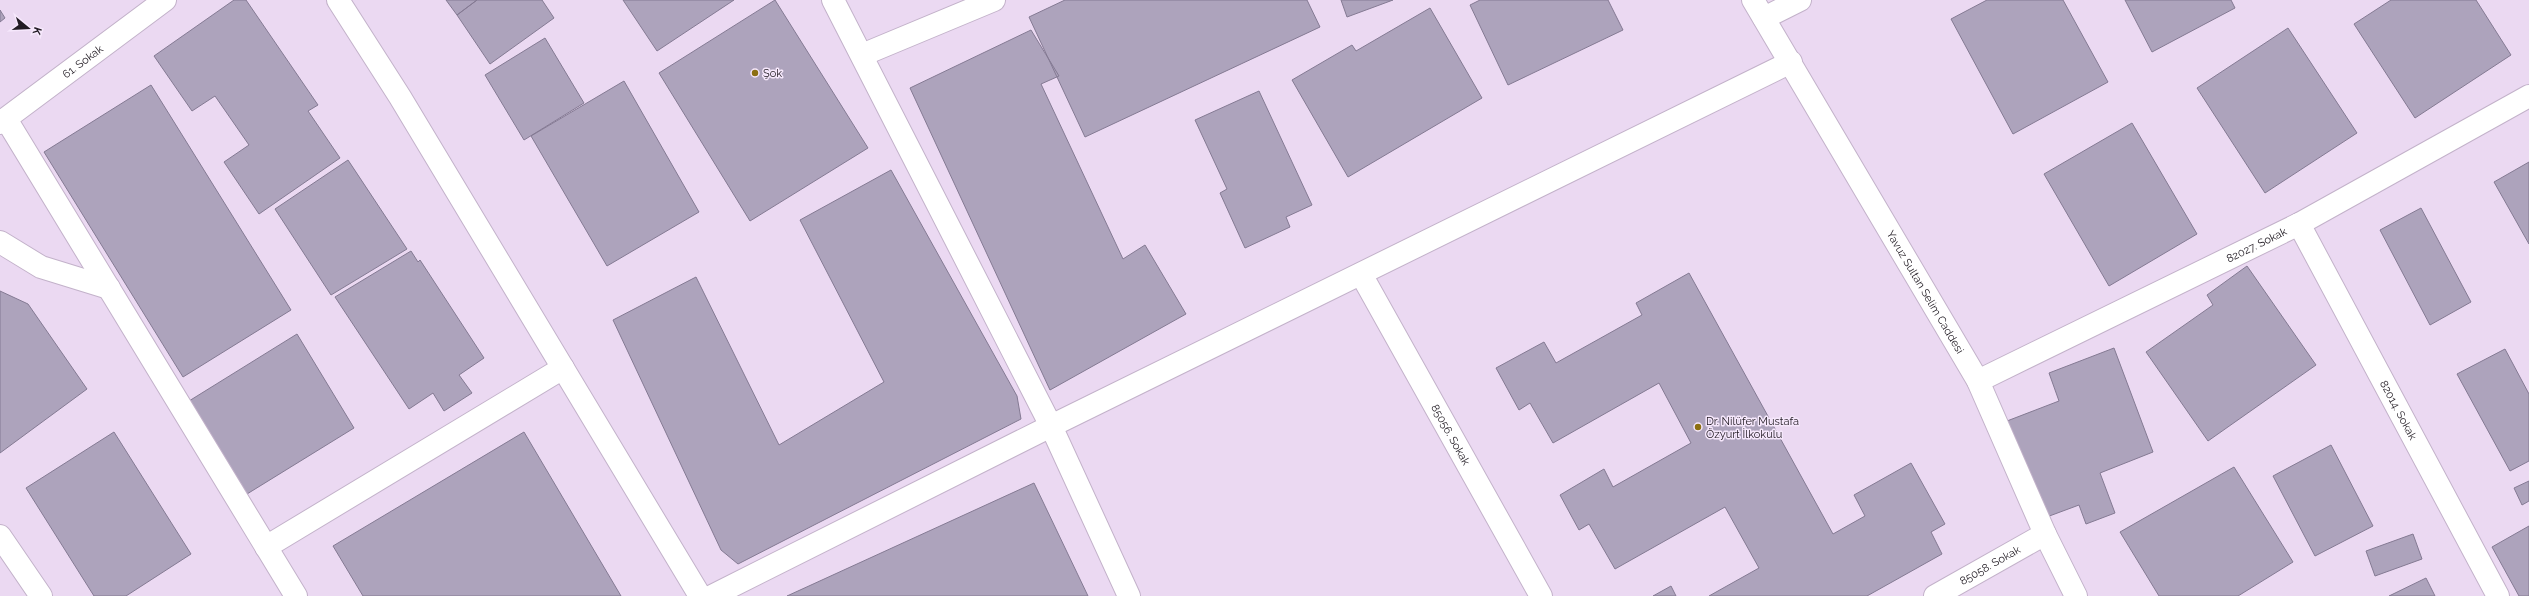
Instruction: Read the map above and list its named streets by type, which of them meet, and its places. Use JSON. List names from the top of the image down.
{
  "streets": {
    "street": [
      "61. Sokak",
      "82027. Sokak",
      "Yavuz Sultan Selim Caddesi",
      "82014. Sokak",
      "85056. Sokak",
      "85058. Sokak"
    ]
  },
  "crossings": [
    ["82027. Sokak", "Yavuz Sultan Selim Caddesi"],
    ["82027. Sokak", "82014. Sokak"],
    ["Yavuz Sultan Selim Caddesi", "85058. Sokak"]
  ],
  "places": ["Şok", "Dr. Nilüfer Mustafa Özyurt İlkokulu"],
  "north": "right"
}
